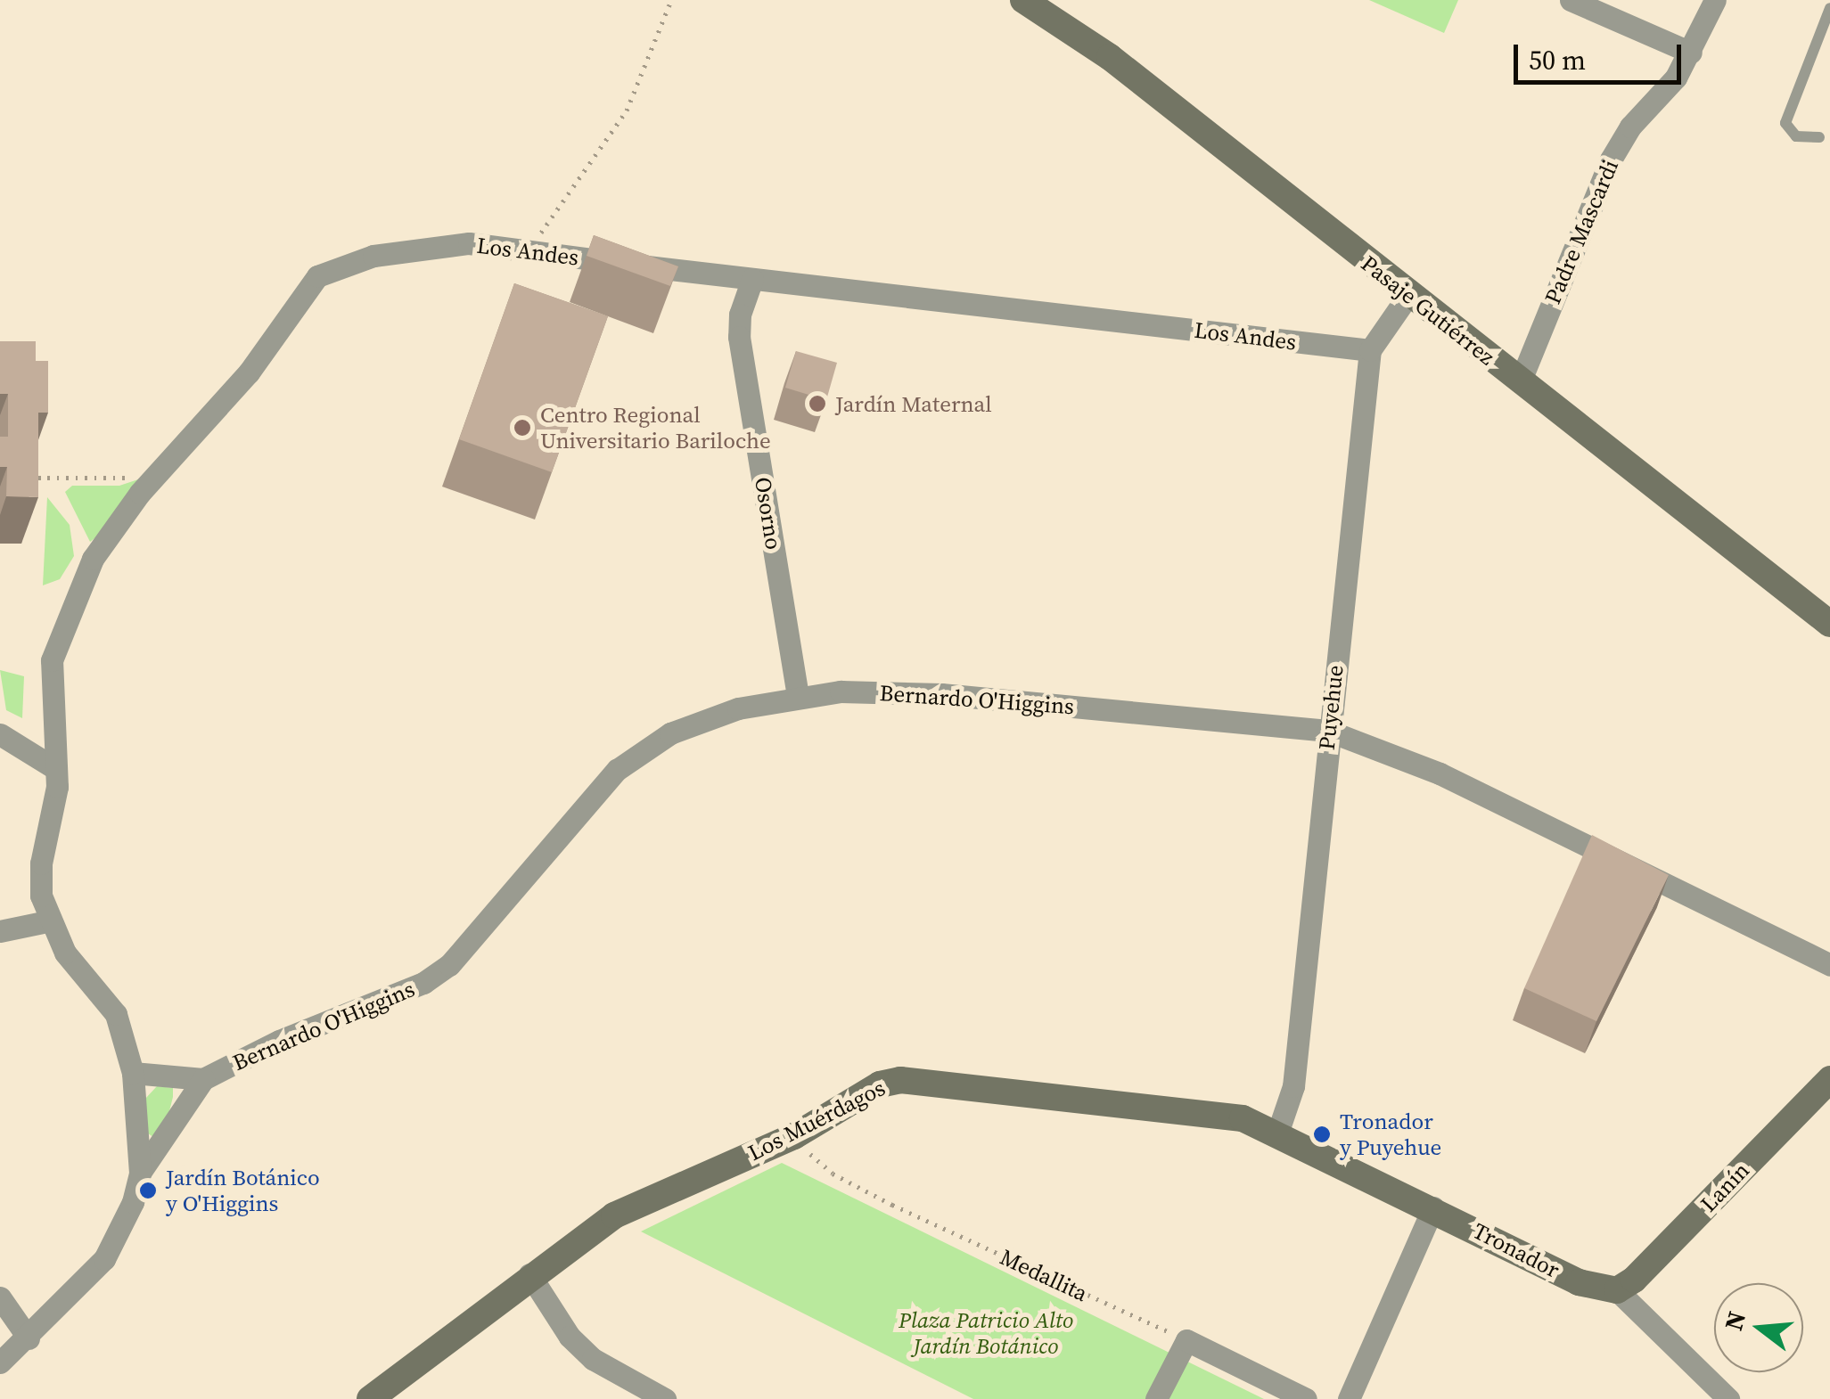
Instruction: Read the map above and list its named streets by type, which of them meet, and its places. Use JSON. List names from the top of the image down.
{
  "streets": {
    "street": [
      "Padre Mascardi",
      "Los Andes",
      "Pasaje Gutiérrez",
      "Osorno",
      "Bernardo O'Higgins",
      "Puyehue",
      "Los Muérdagos",
      "Lanín",
      "Tronador"
    ],
    "path": ["Medallita"]
  },
  "crossings": [
    ["Padre Mascardi", "Pasaje Gutiérrez"],
    ["Los Andes", "Osorno"],
    ["Los Andes", "Puyehue"],
    ["Pasaje Gutiérrez", "Puyehue"],
    ["Osorno", "Bernardo O'Higgins"],
    ["Bernardo O'Higgins", "Puyehue"],
    ["Puyehue", "Los Muérdagos"],
    ["Puyehue", "Tronador"],
    ["Los Muérdagos", "Tronador"],
    ["Los Muérdagos", "Medallita"],
    ["Lanín", "Tronador"]
  ],
  "parks": ["Plaza Patricio Alto Jardín Botánico"],
  "places": [
    "Jardín Maternal",
    "Centro Regional Universitario Bariloche",
    "Tronador y Puyehue",
    "Jardín Botánico y O'Higgins"
  ],
  "scale_bar": "50 m",
  "north": "left"
}
